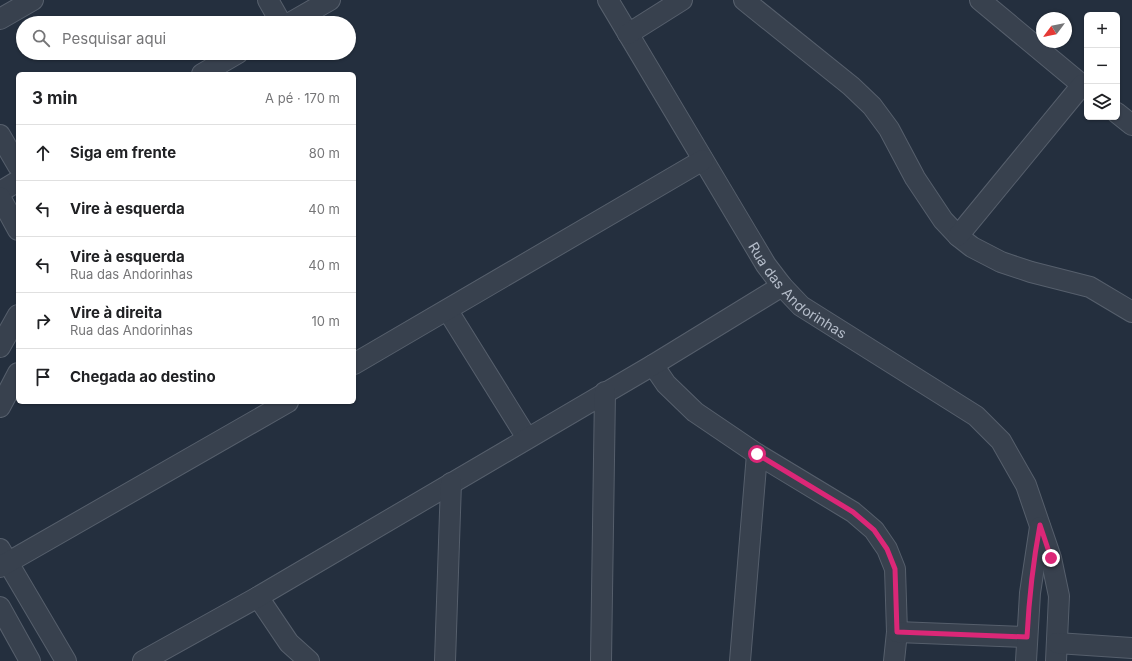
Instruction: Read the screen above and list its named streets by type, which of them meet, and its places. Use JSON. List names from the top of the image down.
{
  "streets": {
    "street": ["Rua das Andorinhas"]
  },
  "north": "bottom left",
  "page": {
    "map_buttons": ["+", "−"],
    "search": "Pesquisar aqui",
    "heading": ["3 min", "A pé · 170 m"],
    "list": [
      ["Siga em frente", "80 m"],
      ["Vire à esquerda", "40 m"],
      ["Vire à esquerda", "Rua das Andorinhas", "40 m"],
      ["Vire à direita", "Rua das Andorinhas", "10 m"],
      "Chegada ao destino"
    ]
  }
}
